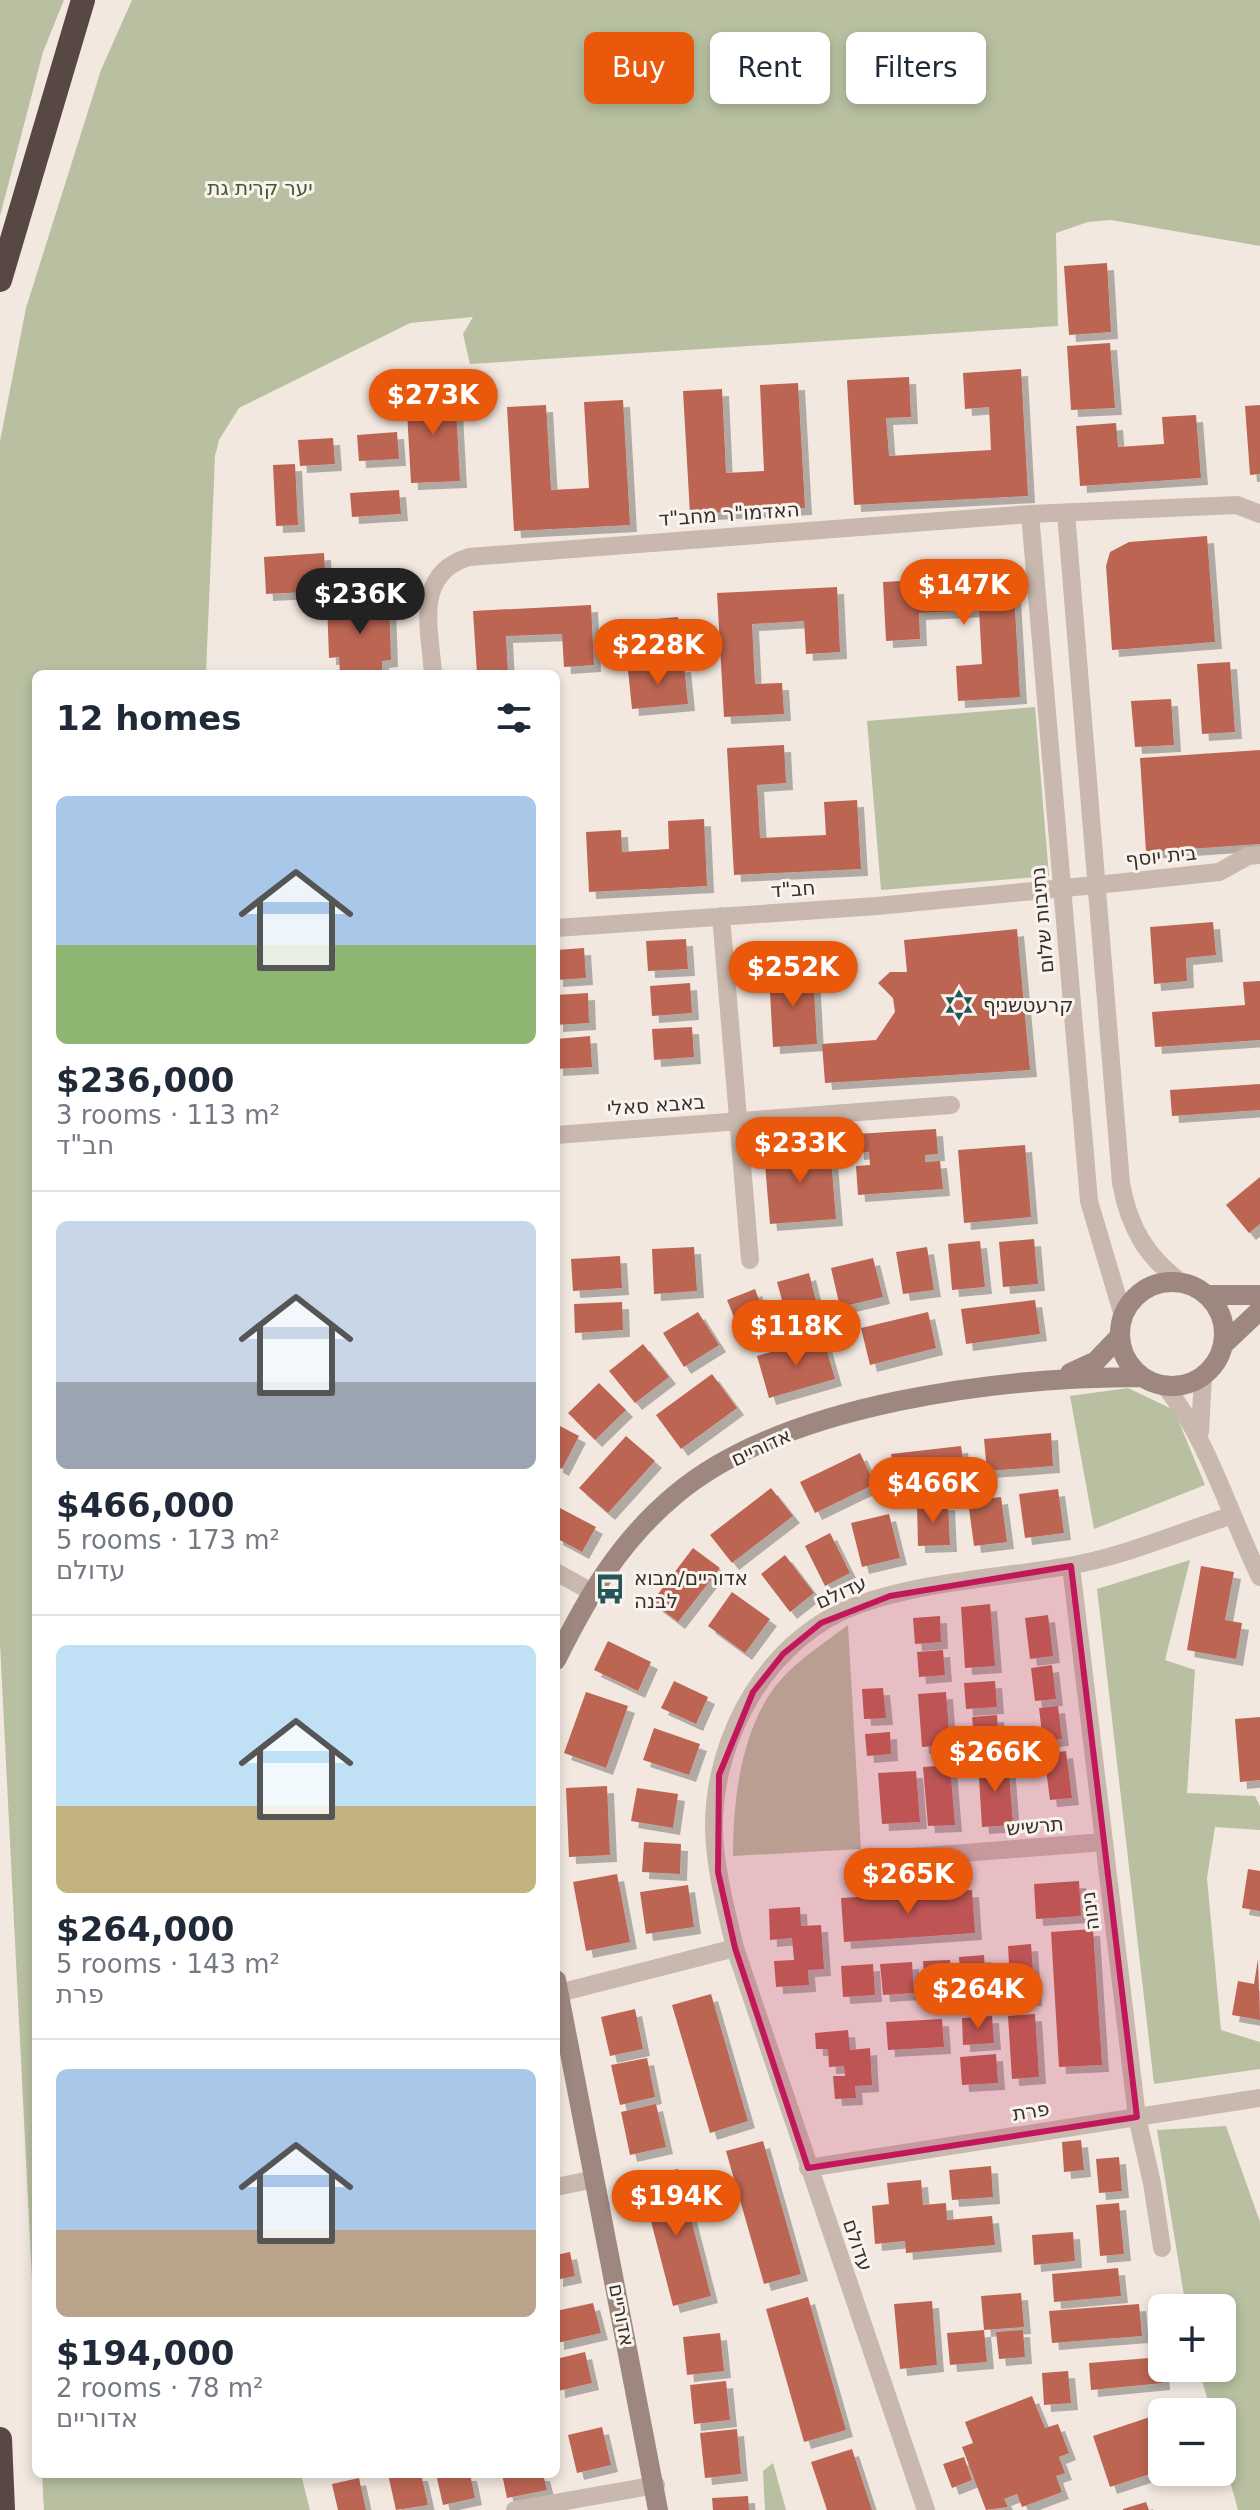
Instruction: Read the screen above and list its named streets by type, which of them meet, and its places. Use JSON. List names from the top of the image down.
{
  "streets": {
    "street": [
      "האדמו\"ר מחב\"ד",
      "בית יוסף",
      "חב\"ד",
      "נתיבות שלום",
      "באבא סאלי",
      "אדוריים",
      "עדולם",
      "תרשיש",
      "נינוה",
      "פרת"
    ]
  },
  "crossings": [
    ["האדמו\"ר מחב\"ד", "נתיבות שלום"],
    ["בית יוסף", "חב\"ד"],
    ["בית יוסף", "נתיבות שלום"],
    ["חב\"ד", "נתיבות שלום"],
    ["נתיבות שלום", "אדוריים"],
    ["עדולם", "נינוה"],
    ["עדולם", "פרת"],
    ["תרשיש", "נינוה"],
    ["נינוה", "פרת"]
  ],
  "parks": ["יער קרית גת"],
  "places": {
    "synagogue": ["קרעטשניף"],
    "bus stop": ["אדוריים/מבוא לבנה"]
  },
  "page": {
    "chip": ["Buy", "Rent", "Filters"],
    "price": [
      "$273K",
      "$147K",
      "$236K",
      "$228K",
      "$252K",
      "$233K",
      "$118K",
      "$466K",
      "$266K",
      "$265K",
      "$264K",
      "$194K"
    ],
    "heading": "12 homes",
    "list": [
      {
        "name": "$236,000",
        "note": "3 rooms · 113 m² · חב\"ד"
      },
      {
        "name": "$466,000",
        "note": "5 rooms · 173 m² · עדולם"
      },
      {
        "name": "$264,000",
        "note": "5 rooms · 143 m² · פרת"
      },
      {
        "name": "$194,000",
        "note": "2 rooms · 78 m² · אדוריים"
      }
    ],
    "map_buttons": ["+", "−"]
  }
}
